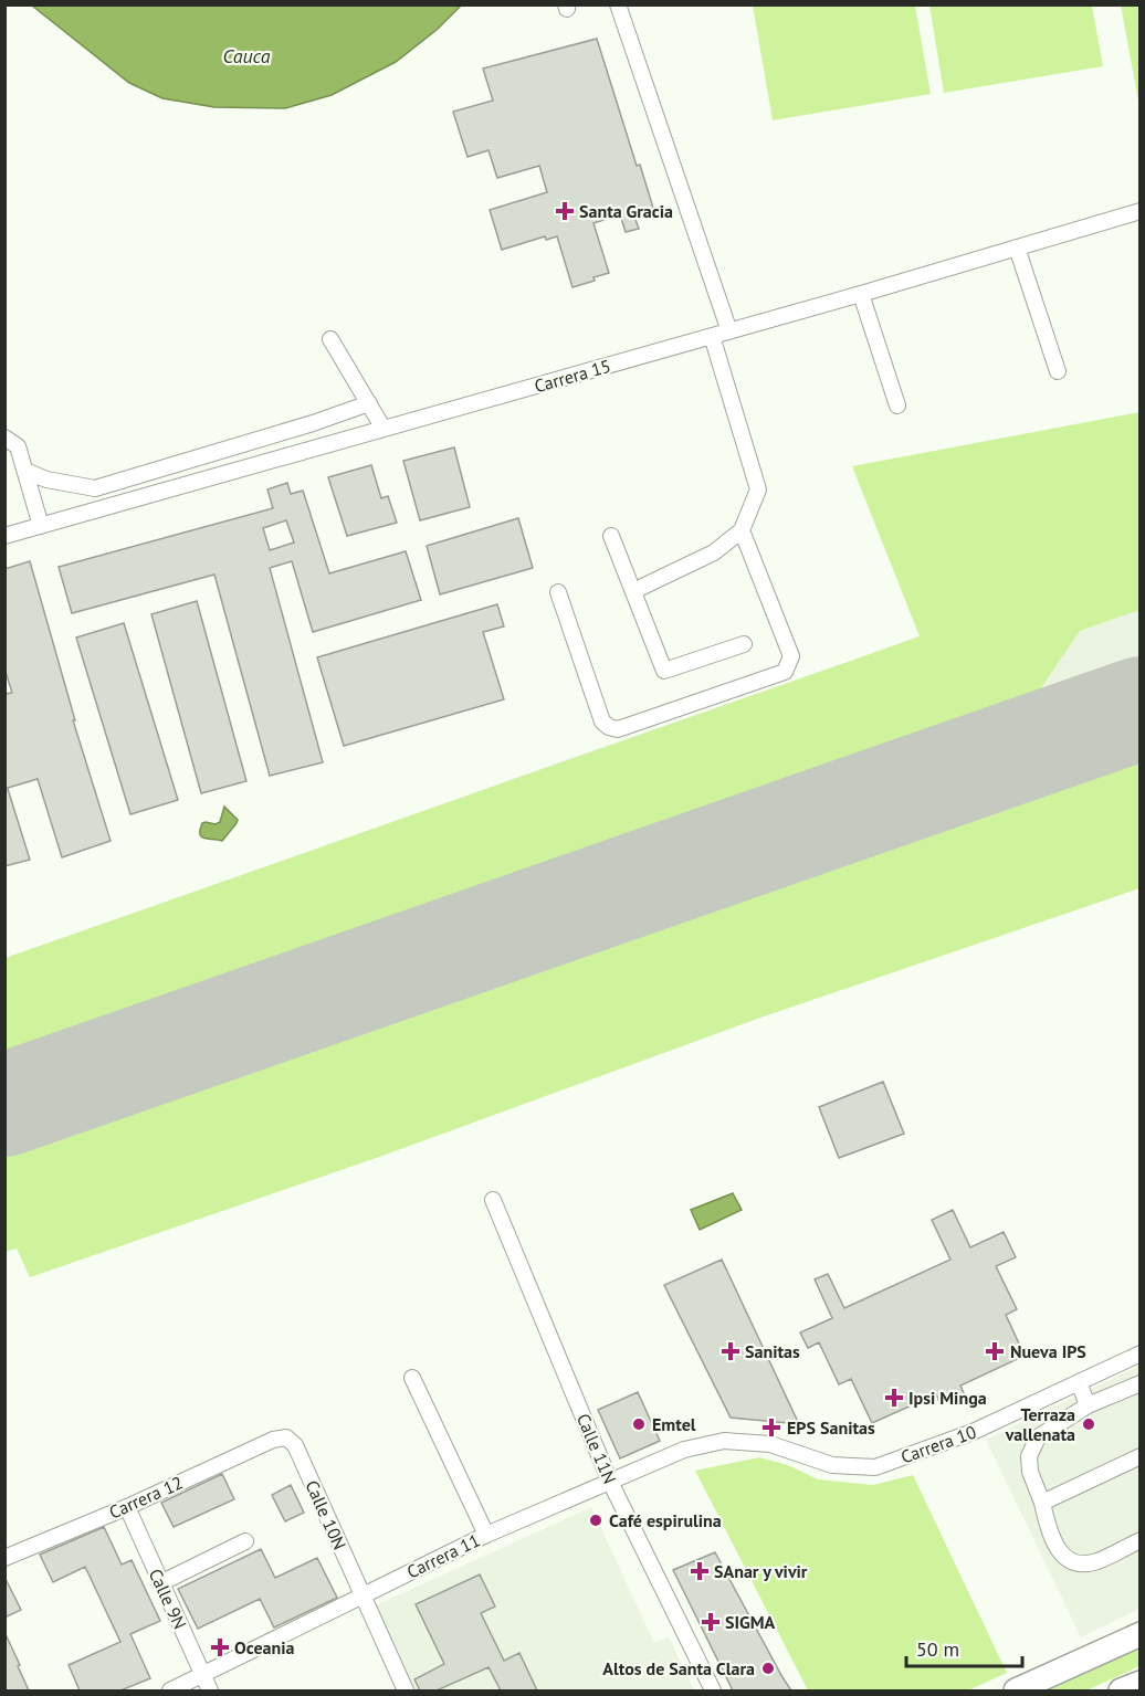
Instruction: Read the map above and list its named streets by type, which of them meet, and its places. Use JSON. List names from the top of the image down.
{
  "streets": {
    "street": [
      "Carrera 15",
      "Carrera 10",
      "Calle 11N",
      "Carrera 12",
      "Calle 10N",
      "Carrera 11",
      "Calle 9N"
    ]
  },
  "crossings": [
    ["Carrera 10", "Carrera 11"],
    ["Calle 11N", "Carrera 11"],
    ["Carrera 12", "Calle 10N"],
    ["Carrera 12", "Calle 9N"],
    ["Calle 10N", "Carrera 11"],
    ["Carrera 11", "Calle 9N"]
  ],
  "water": ["Cauca"],
  "places": {
    "health": [
      "Santa Gracia",
      "Sanitas",
      "Nueva IPS",
      "Ipsi Minga",
      "EPS Sanitas",
      "SAnar y vivir",
      "SIGMA",
      "Oceania"
    ],
    "other": [
      "Emtel",
      "Terraza vallenata",
      "Café espirulina",
      "Altos de Santa Clara"
    ]
  },
  "scale_bar": "50 m"
}
